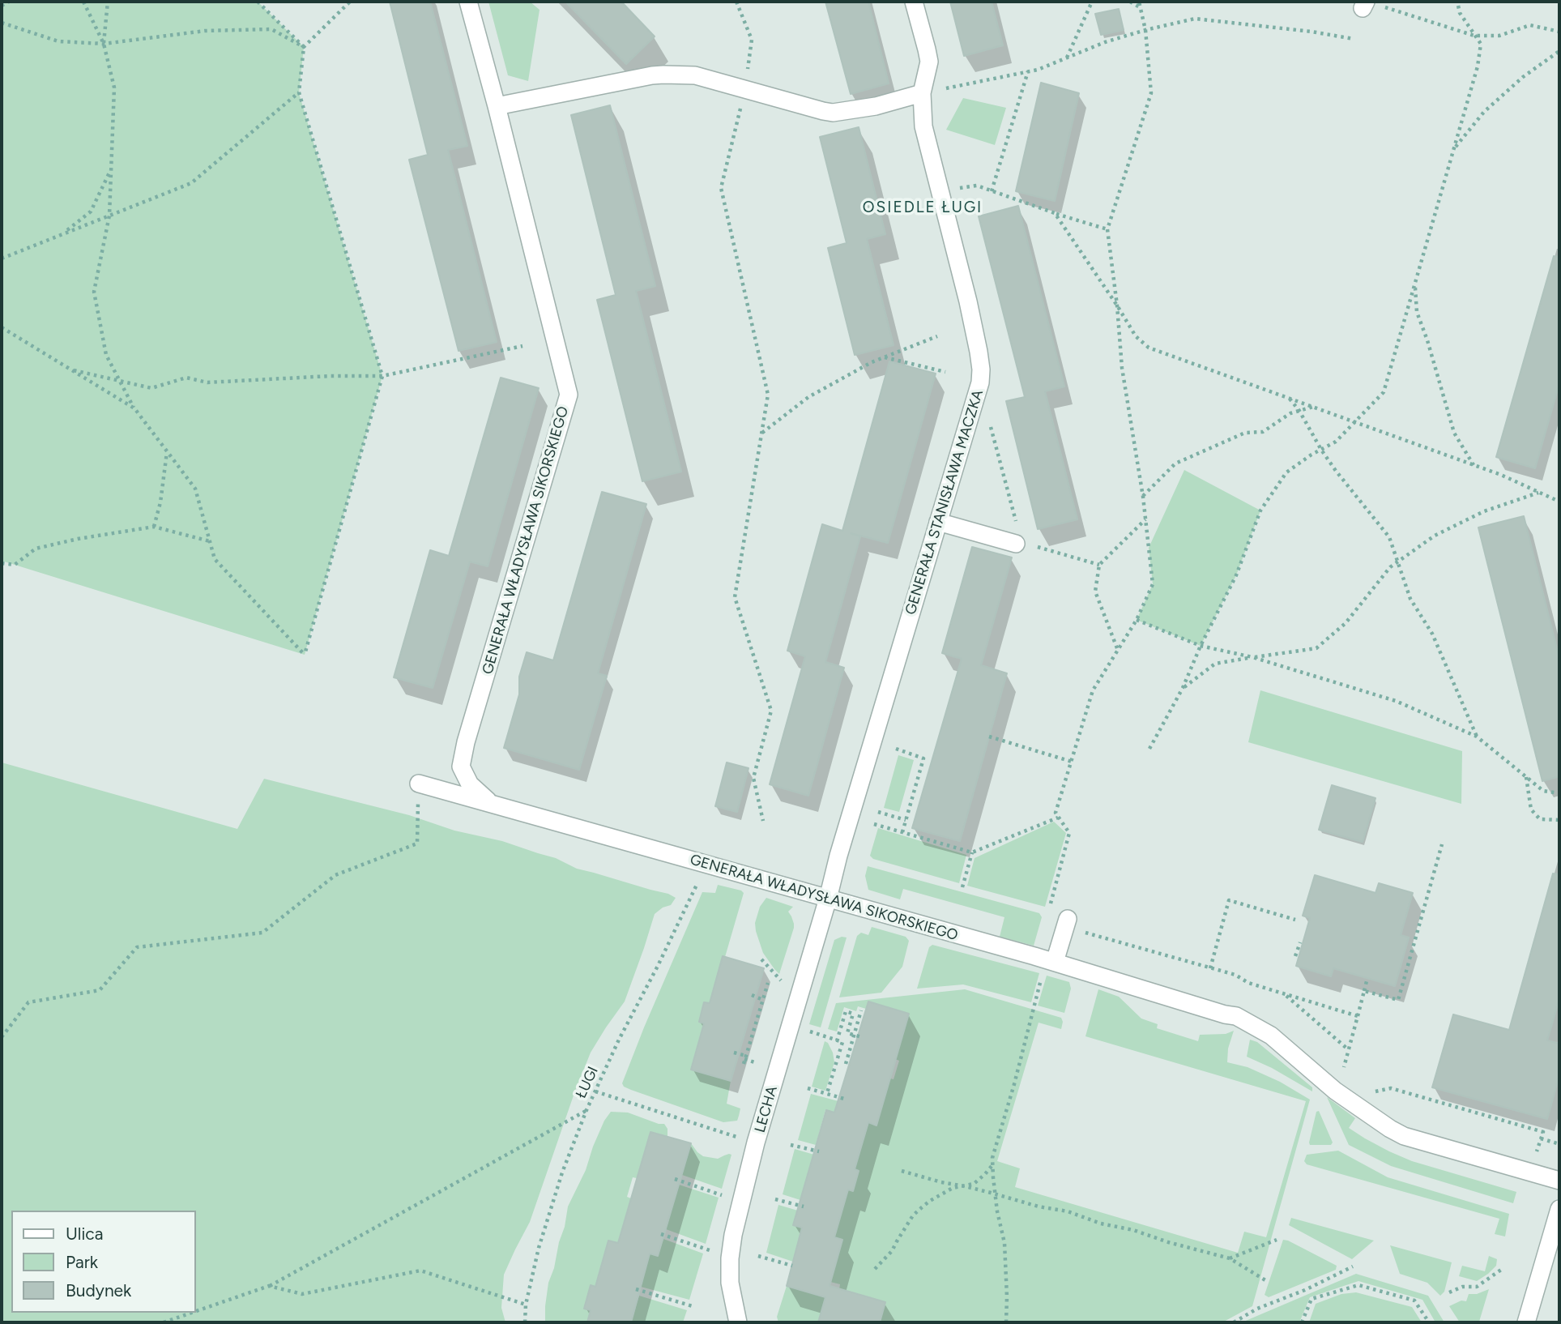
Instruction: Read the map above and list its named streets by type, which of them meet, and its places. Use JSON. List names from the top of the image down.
{
  "streets": {
    "street": ["GENERAŁA STANISŁAWA MACZKA", "GENERAŁA WŁADYSŁAWA SIKORSKIEGO", "LECHA"],
    "path": ["ŁUGI"]
  },
  "crossings": [
    ["GENERAŁA STANISŁAWA MACZKA", "GENERAŁA WŁADYSŁAWA SIKORSKIEGO"],
    ["GENERAŁA STANISŁAWA MACZKA", "LECHA"],
    ["GENERAŁA WŁADYSŁAWA SIKORSKIEGO", "ŁUGI"],
    ["GENERAŁA WŁADYSŁAWA SIKORSKIEGO", "LECHA"]
  ],
  "districts": ["OSIEDLE ŁUGI"],
  "legend": ["Ulica", "Park", "Budynek"]
}
